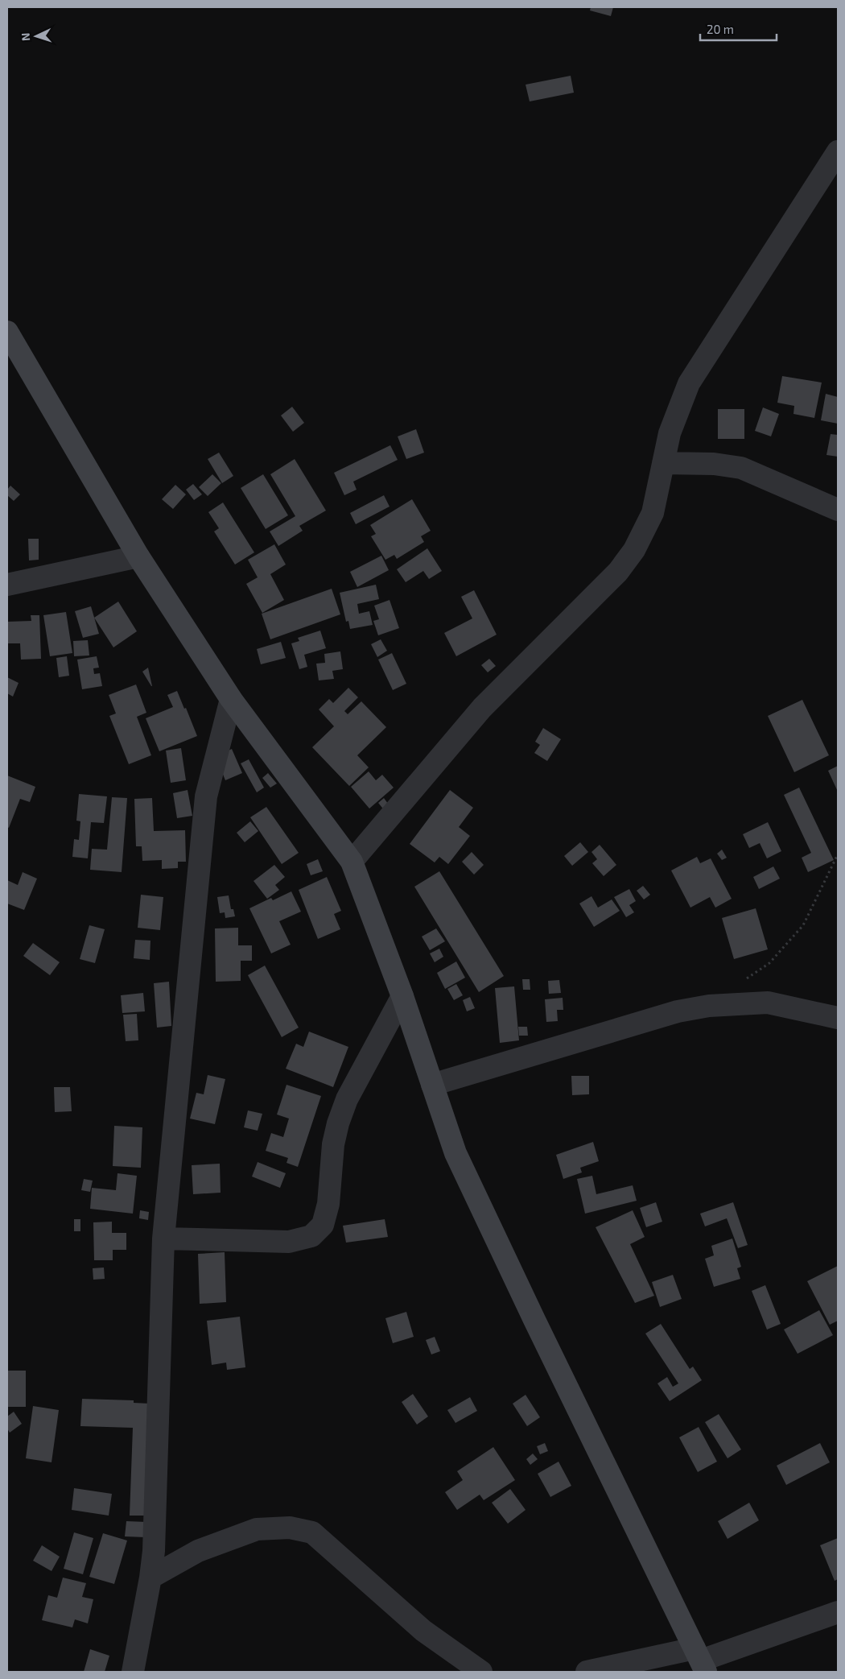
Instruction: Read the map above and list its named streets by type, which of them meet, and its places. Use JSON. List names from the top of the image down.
{
  "scale_bar": "20 m",
  "north": "left"
}
